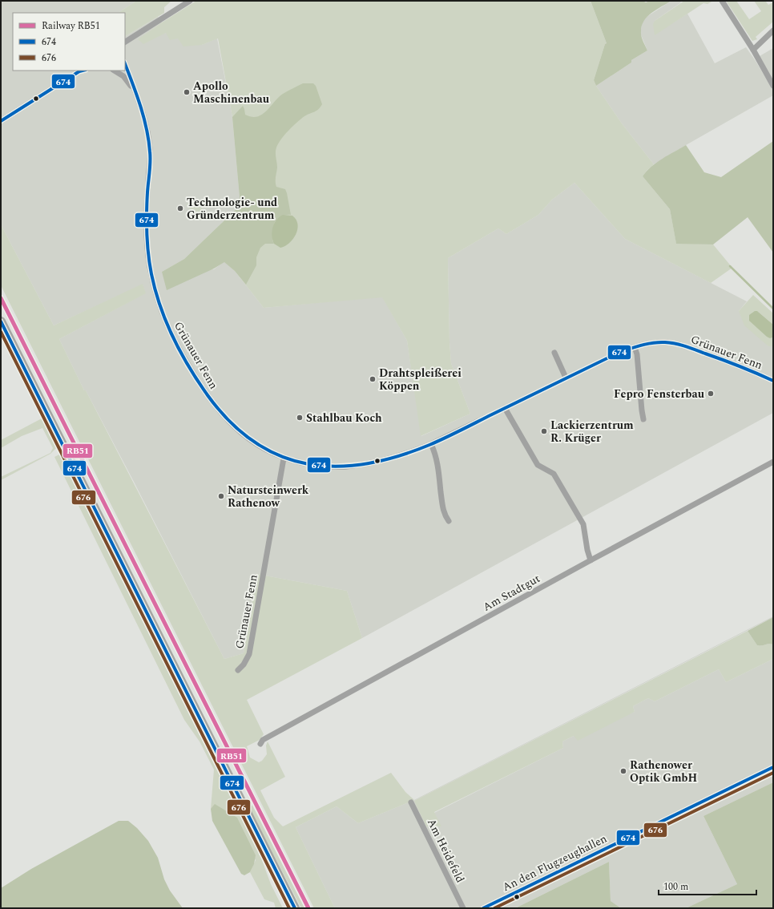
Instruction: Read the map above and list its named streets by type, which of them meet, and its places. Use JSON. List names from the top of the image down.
{
  "streets": {
    "street": [
      "Grünauer Fenn",
      "Am Stadtgut",
      "Am Heidefeld",
      "An den Flugzeughallen"
    ]
  },
  "places": [
    "Apollo Maschinenbau",
    "Technologie- und Gründerzentrum",
    "Drahtspleißerei Köppen",
    "Fepro Fensterbau",
    "Stahlbau Koch",
    "Lackierzentrum R. Krüger",
    "Natursteinwerk Rathenow",
    "Rathenower Optik GmbH"
  ],
  "lines": ["transit line 674", "rail line RB51", "transit line 676"],
  "legend": ["Railway RB51", "674", "676"],
  "scale_bar": "100 m"
}
